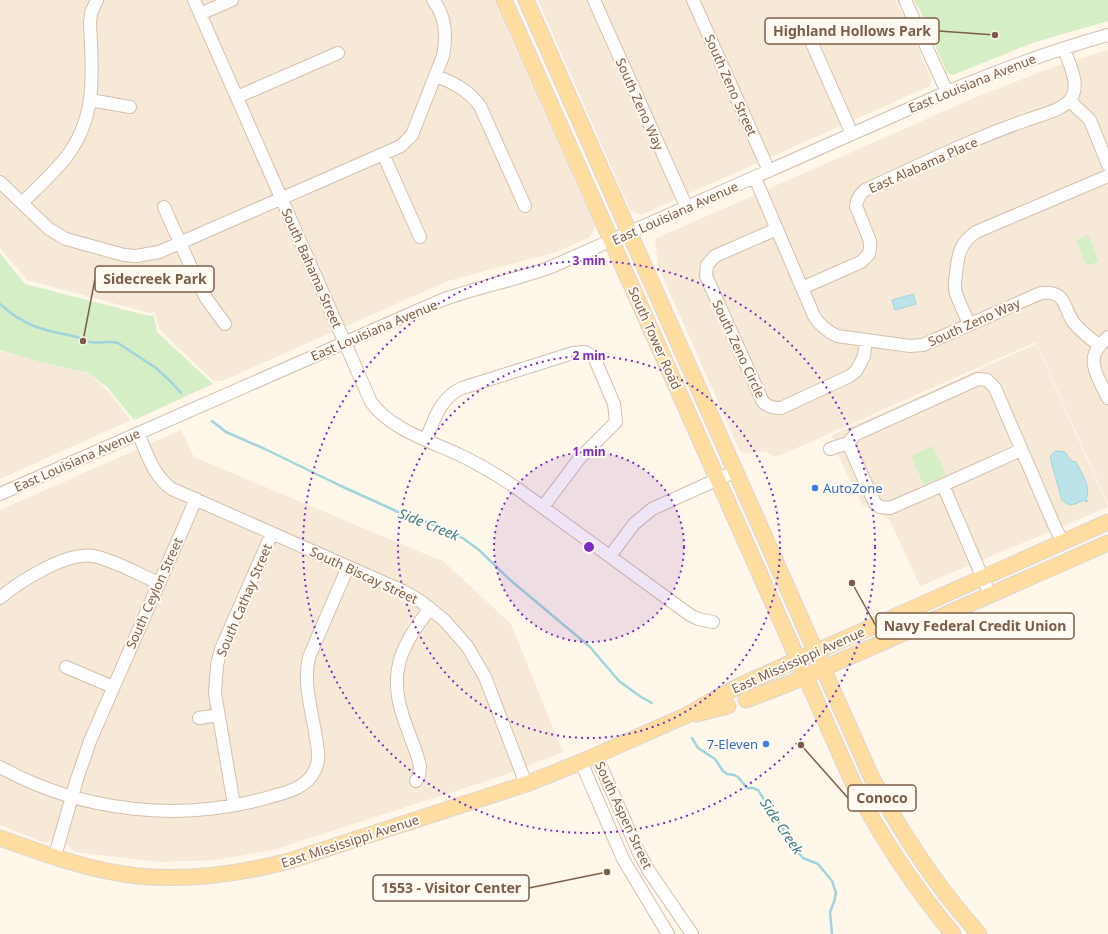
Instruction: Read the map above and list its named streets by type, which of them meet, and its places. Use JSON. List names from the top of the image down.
{
  "streets": {
    "main road": ["South Tower Road", "East Mississippi Avenue"],
    "street": [
      "East Louisiana Avenue",
      "South Zeno Street",
      "South Zeno Way",
      "East Alabama Place",
      "South Bahama Street",
      "South Zeno Circle",
      "South Biscay Street",
      "South Ceylon Street",
      "South Cathay Street",
      "South Aspen Street"
    ]
  },
  "crossings": [
    ["East Louisiana Avenue", "South Zeno Street"],
    ["East Louisiana Avenue", "South Zeno Way"],
    ["East Louisiana Avenue", "South Bahama Street"],
    ["East Louisiana Avenue", "South Tower Road"],
    ["East Louisiana Avenue", "South Biscay Street"],
    ["South Zeno Way", "East Alabama Place"],
    ["South Zeno Way", "South Zeno Circle"],
    ["South Tower Road", "East Mississippi Avenue"],
    ["South Biscay Street", "South Ceylon Street"],
    ["South Biscay Street", "South Cathay Street"],
    ["South Biscay Street", "East Mississippi Avenue"],
    ["South Ceylon Street", "East Mississippi Avenue"],
    ["East Mississippi Avenue", "South Aspen Street"]
  ],
  "water": ["Side Creek"],
  "places": [
    "Highland Hollows Park",
    "Sidecreek Park",
    "AutoZone",
    "Navy Federal Credit Union",
    "7-Eleven",
    "Conoco",
    "1553 - Visitor Center"
  ],
  "rings": ["3 min", "2 min", "1 min"]
}
